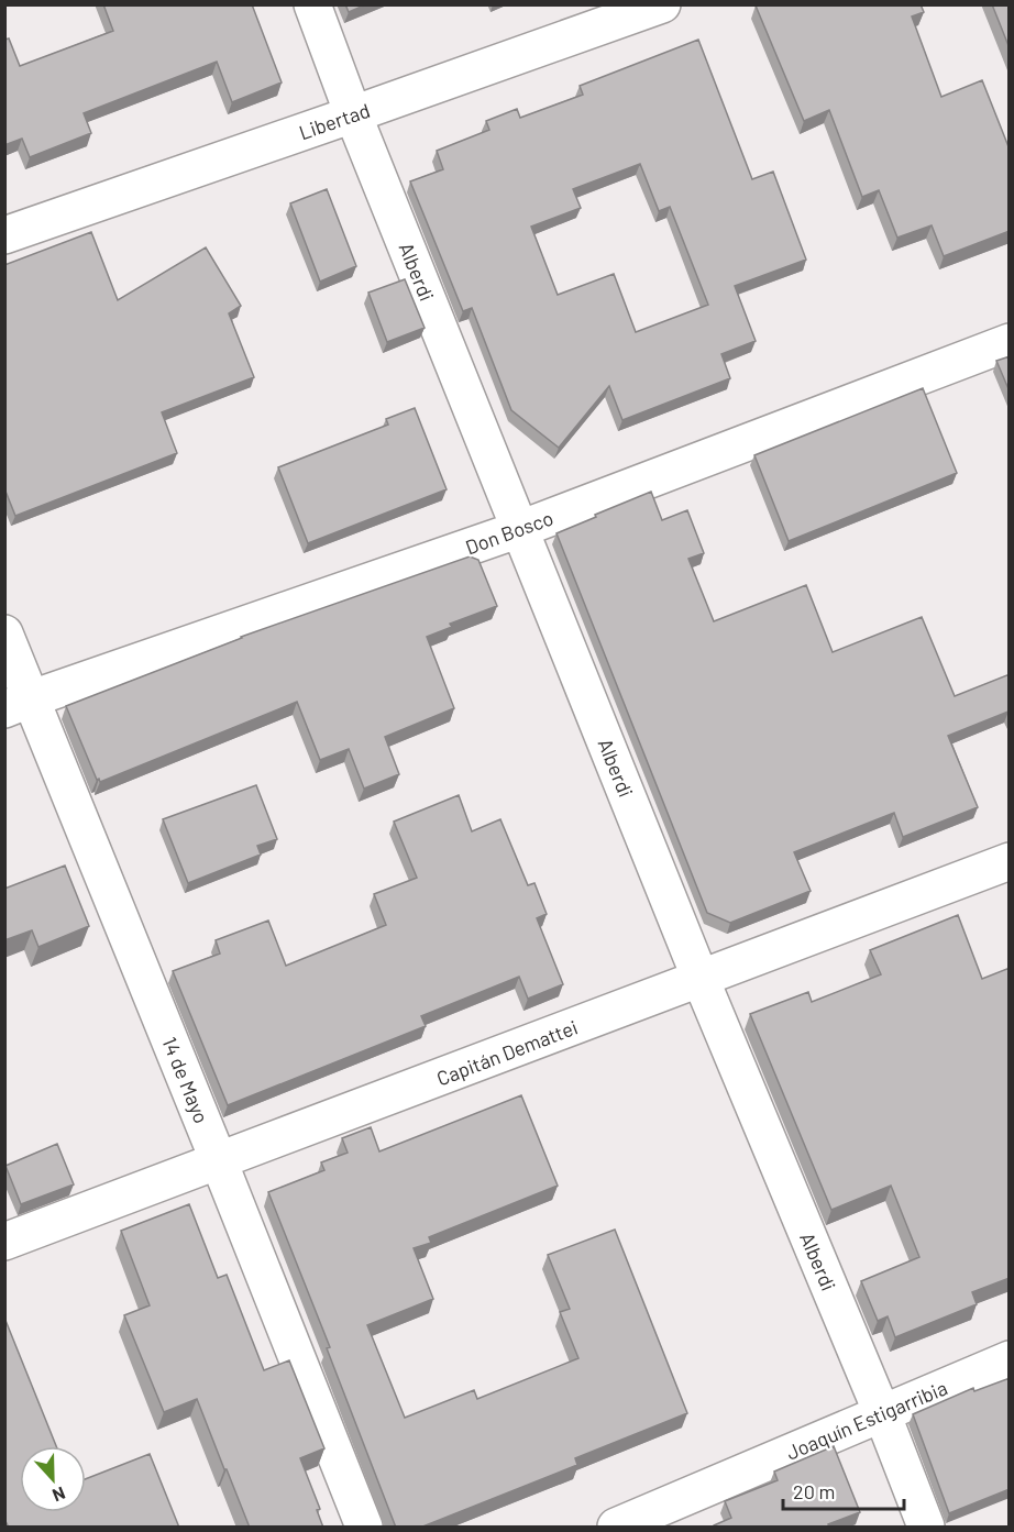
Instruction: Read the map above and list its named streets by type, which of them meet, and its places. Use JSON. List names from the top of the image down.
{
  "streets": {
    "street": [
      "Libertad",
      "Alberdi",
      "Don Bosco",
      "Capitán Demattei",
      "14 de Mayo",
      "Joaquín Estigarribia"
    ]
  },
  "crossings": [
    ["Libertad", "Alberdi"],
    ["Alberdi", "Don Bosco"],
    ["Alberdi", "Capitán Demattei"],
    ["Alberdi", "Joaquín Estigarribia"],
    ["Don Bosco", "14 de Mayo"],
    ["Capitán Demattei", "14 de Mayo"]
  ],
  "scale_bar": "20 m",
  "north": "bottom"
}
